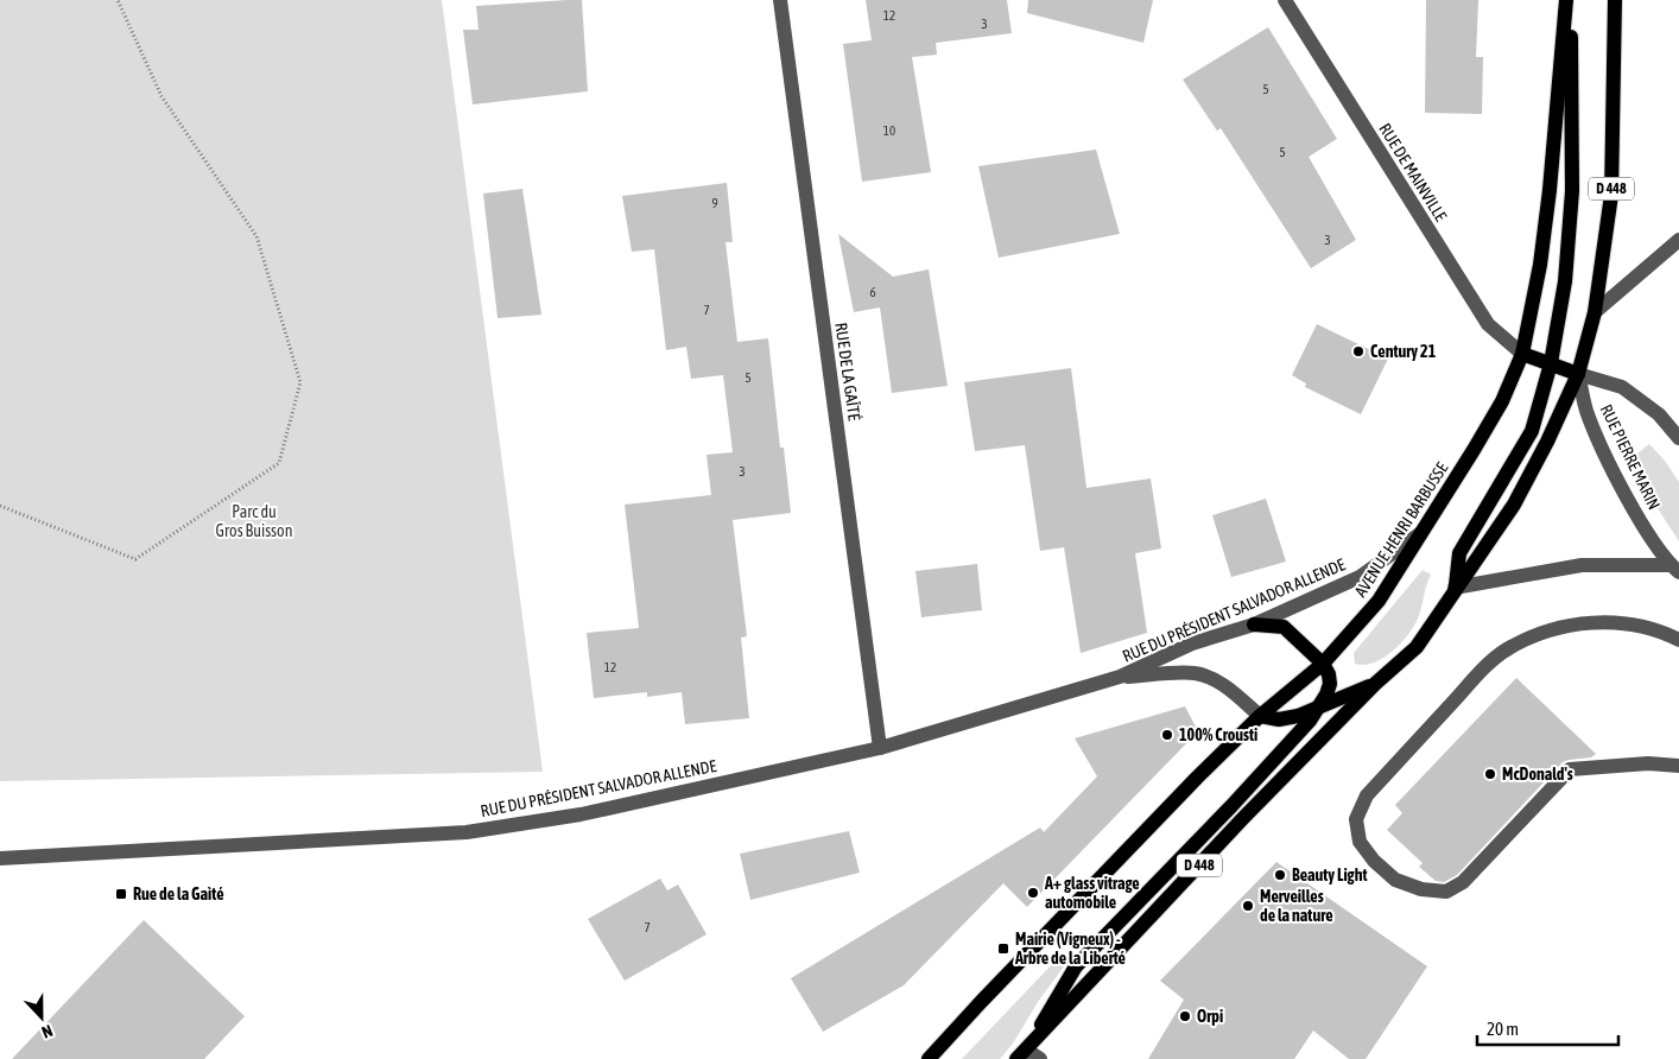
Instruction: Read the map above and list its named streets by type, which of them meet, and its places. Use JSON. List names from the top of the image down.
{
  "streets": {
    "main road": ["D 448", "AVENUE HENRI BARBUSSE"],
    "street": [
      "RUE DE MAINVILLE",
      "RUE DE LA GAÎTÉ",
      "RUE PIERRE MARIN",
      "RUE DU PRÉSIDENT SALVADOR ALLENDE"
    ]
  },
  "crossings": [
    ["RUE DE MAINVILLE", "AVENUE HENRI BARBUSSE"],
    ["D 448", "RUE PIERRE MARIN"],
    ["RUE DE LA GAÎTÉ", "RUE DU PRÉSIDENT SALVADOR ALLENDE"],
    ["AVENUE HENRI BARBUSSE", "RUE DU PRÉSIDENT SALVADOR ALLENDE"]
  ],
  "parks": ["Parc du Gros Buisson"],
  "places": {
    "other": [
      "Century 21",
      "100% Crousti",
      "McDonald's",
      "Beauty Light",
      "A+ glass vitrage automobile",
      "Merveilles de la nature",
      "Orpi"
    ],
    "transit": ["Rue de la Gaìté", "Mairie (Vigneux) - Arbre de la Liberté"]
  },
  "house_numbers": [
    "12",
    "3",
    "5",
    "10",
    "5",
    "9",
    "3",
    "6",
    "7",
    "5",
    "3",
    "12",
    "7"
  ],
  "scale_bar": "20 m",
  "north": "bottom"
}
